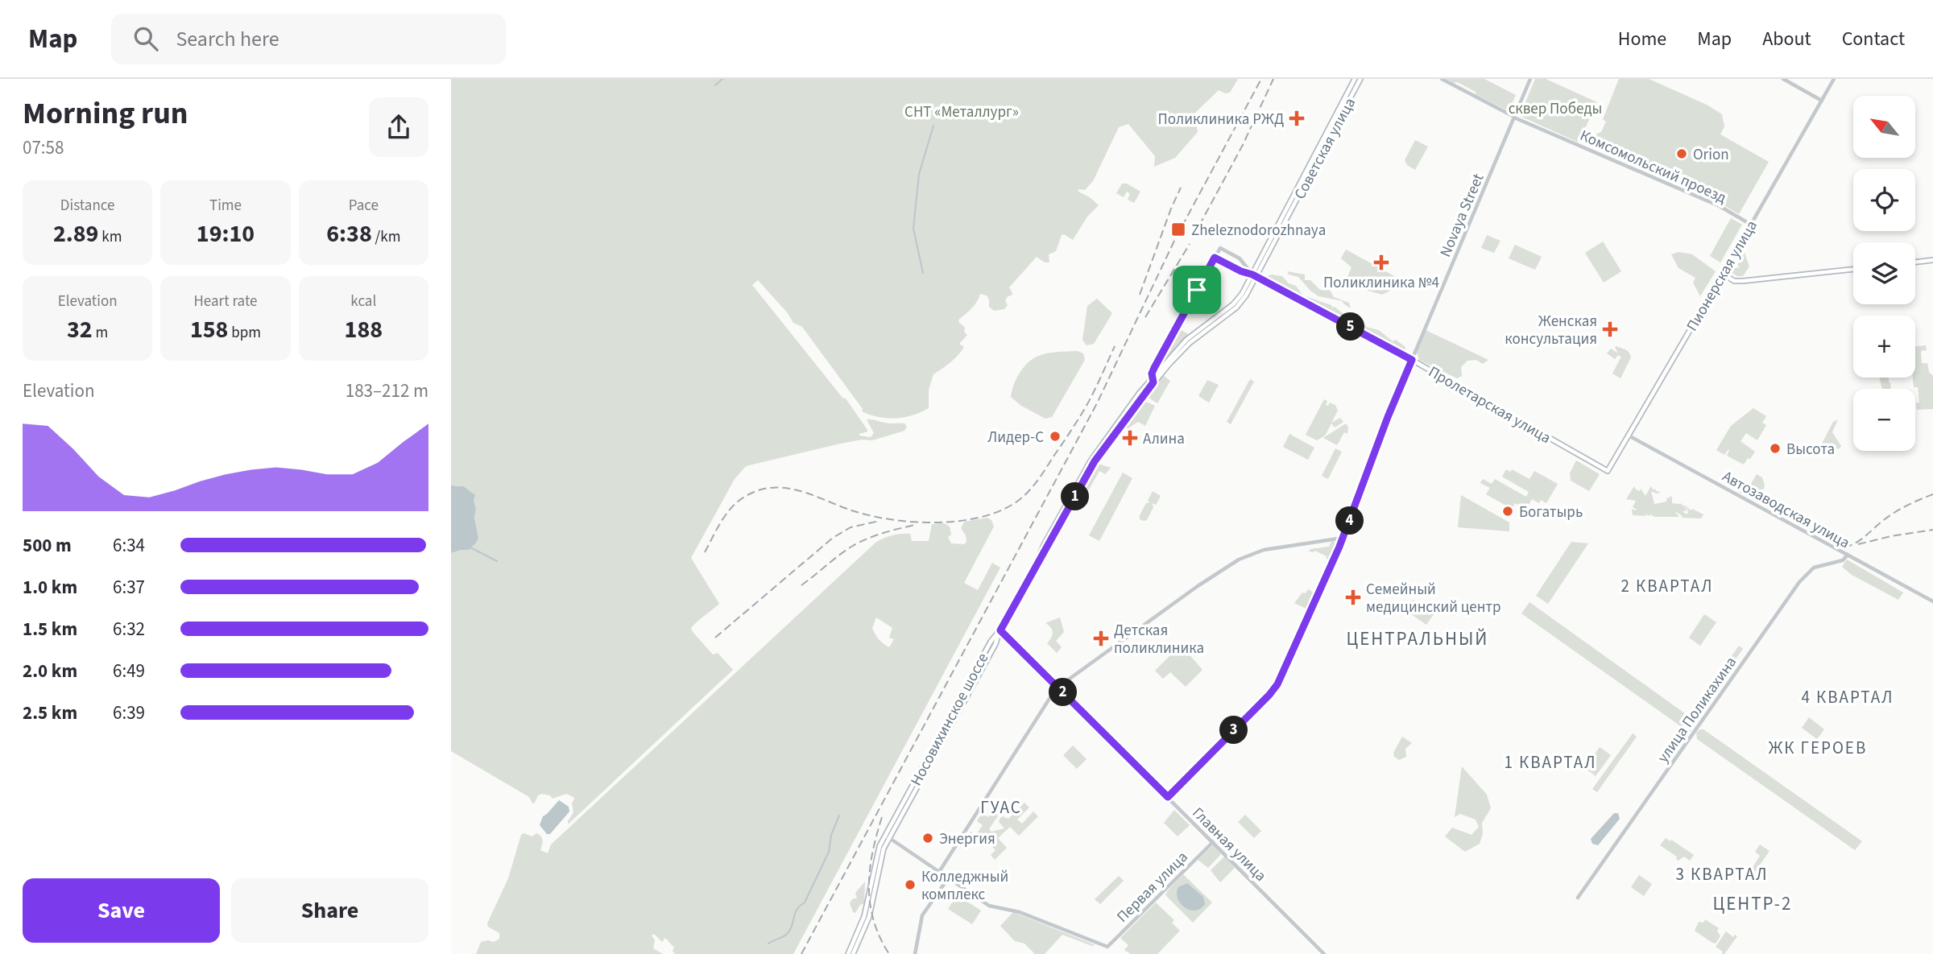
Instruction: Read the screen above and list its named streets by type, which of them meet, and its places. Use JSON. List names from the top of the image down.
{
  "streets": {
    "main road": [
      "Советская улица",
      "Пионерская улица",
      "Пролетарская улица",
      "Носовихинское шоссе"
    ],
    "street": [
      "Комсомольский проезд",
      "Novaya Street",
      "Автозаводская улица",
      "улица Поликахина",
      "Главная улица",
      "Первая улица"
    ]
  },
  "crossings": [
    ["Советская улица", "Пролетарская улица"],
    ["Комсомольский проезд", "Novaya Street"],
    ["Комсомольский проезд", "Пионерская улица"],
    ["Novaya Street", "Пролетарская улица"],
    ["Novaya Street", "Главная улица"],
    ["Пионерская улица", "Пролетарская улица"],
    ["Пионерская улица", "Автозаводская улица"],
    ["Автозаводская улица", "улица Поликахина"],
    ["Носовихинское шоссе", "Главная улица"],
    ["Главная улица", "Первая улица"]
  ],
  "districts": [
    "2 КВАРТАЛ",
    "ЦЕНТРАЛЬНЫЙ",
    "4 КВАРТАЛ",
    "ЖК ГЕРОЕВ",
    "1 КВАРТАЛ",
    "ГУАС",
    "3 КВАРТАЛ",
    "ЦЕНТР-2"
  ],
  "parks": ["сквер Победы", "СНТ «Металлург»"],
  "places": {
    "health": [
      "Поликлиника РЖД",
      "Поликлиника №4",
      "Женская консультация",
      "Алина",
      "Семейный медицинский центр",
      "Детская поликлиника"
    ],
    "other": [
      "Orion",
      "Лидер-С",
      "Высота",
      "Богатырь",
      "Энергия",
      "Колледжный комплекс"
    ],
    "transit": ["Zheleznodorozhnаyа"]
  },
  "north": "top left",
  "page": {
    "header": "Map",
    "search": "Search here",
    "nav": [
      "Home",
      "Map",
      "About",
      "Contact"
    ],
    "heading": ["Morning run", "07:58"],
    "map_buttons": ["+", "−"],
    "stats": [
      ["Distance", "2.89 km"],
      ["Time", "19:10"],
      ["Pace", "6:38 /km"],
      ["Elevation", "32 m"],
      ["Heart rate", "158 bpm"],
      ["kcal", "188"]
    ],
    "pins": [
      "5",
      "1",
      "4",
      "2",
      "3"
    ],
    "chart": ["Elevation", "183–212 m"],
    "list": [
      {
        "name": "500 m",
        "note": "6:34"
      },
      {
        "name": "1.0 km",
        "note": "6:37"
      },
      {
        "name": "1.5 km",
        "note": "6:32"
      },
      {
        "name": "2.0 km",
        "note": "6:49"
      },
      {
        "name": "2.5 km",
        "note": "6:39"
      }
    ],
    "buttons": ["Save", "Share"]
  }
}
